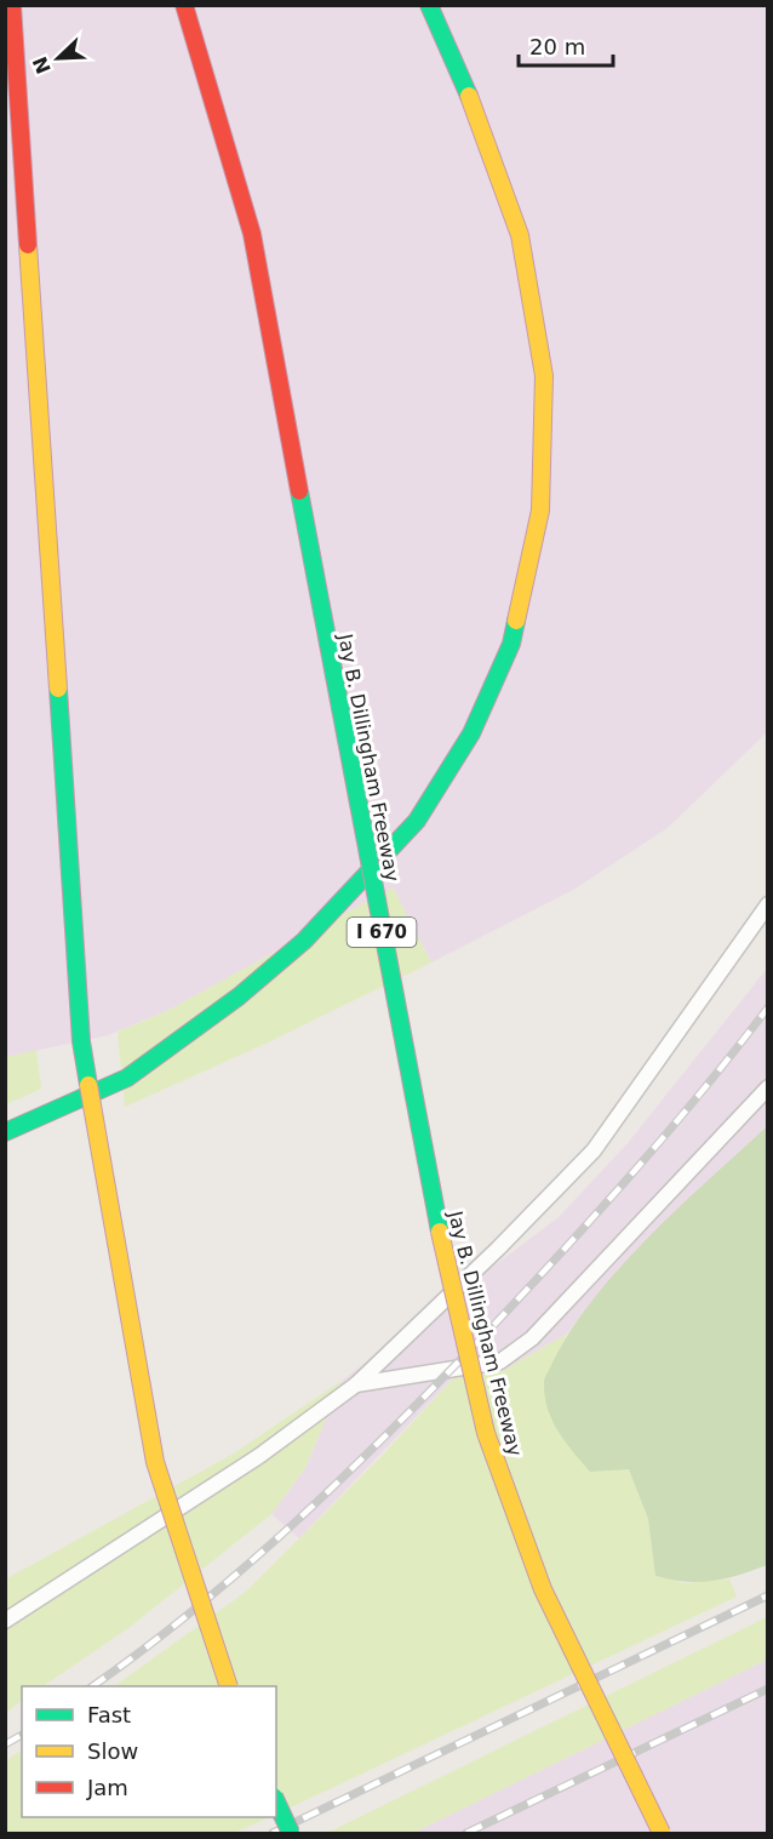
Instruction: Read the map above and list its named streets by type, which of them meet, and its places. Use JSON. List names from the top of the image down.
{
  "streets": {
    "highway": ["Jay B. Dillingham Freeway", "I 670"]
  },
  "legend": ["Fast", "Slow", "Jam"],
  "scale_bar": "20 m",
  "north": "bottom left"
}
